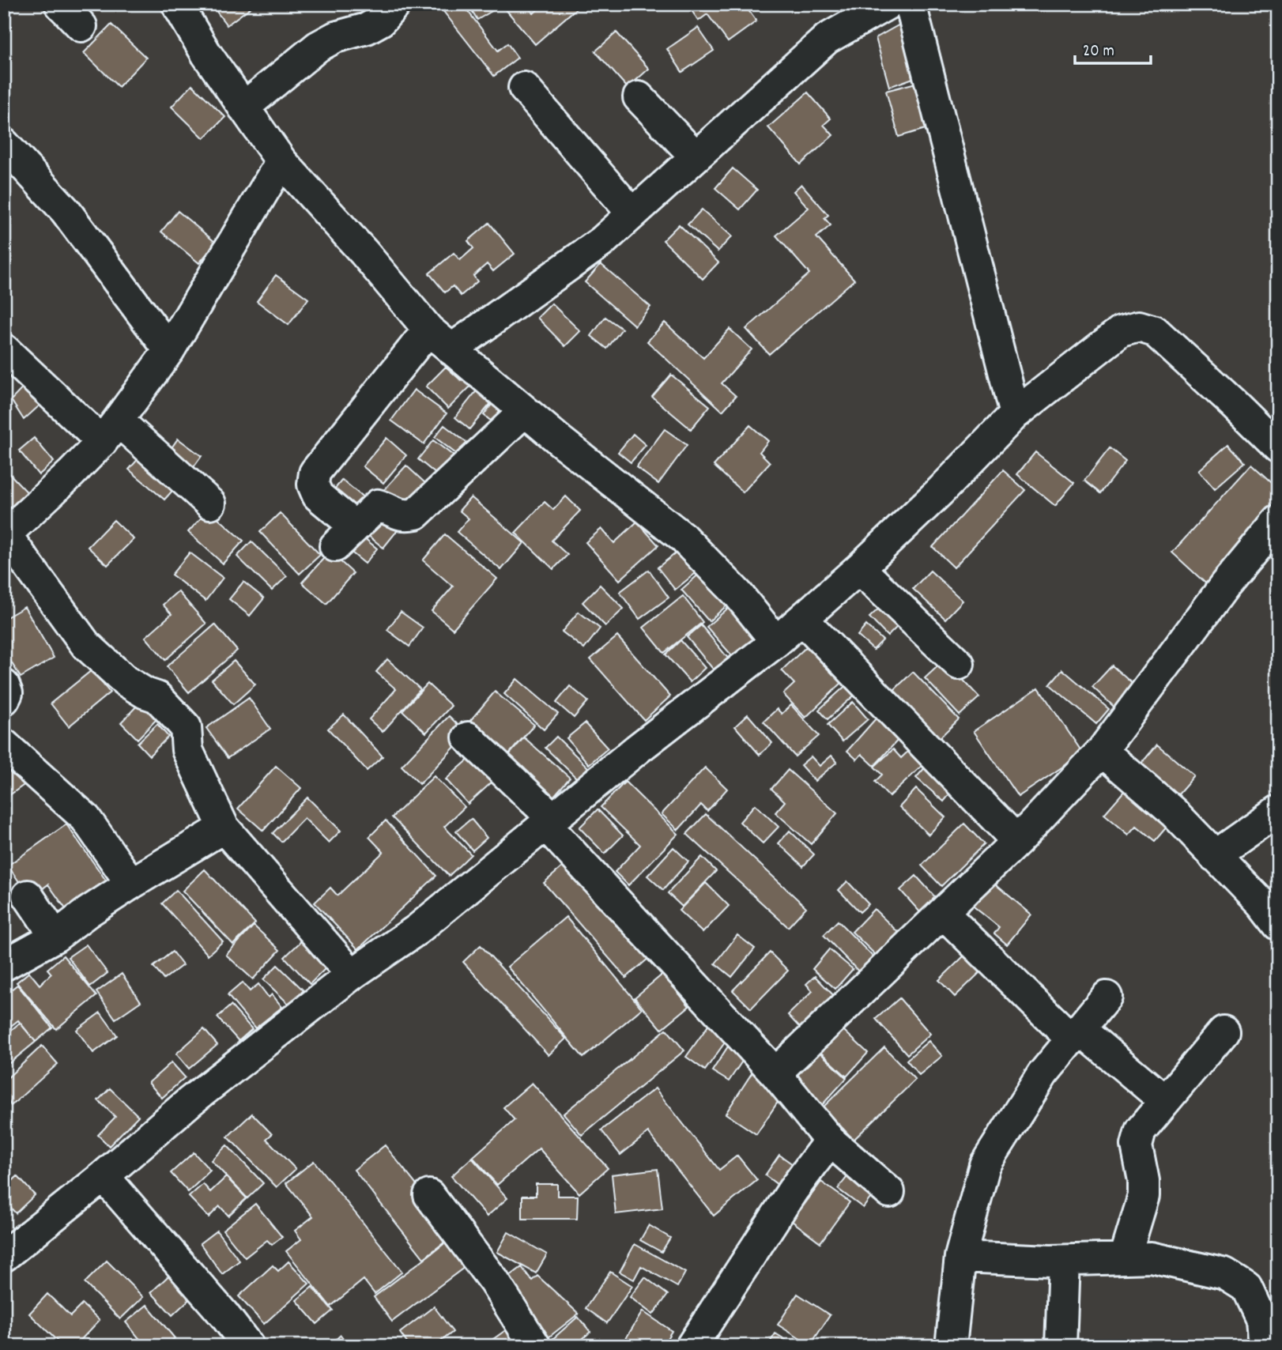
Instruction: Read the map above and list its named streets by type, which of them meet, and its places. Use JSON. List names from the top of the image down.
{
  "scale_bar": "20 m"
}
